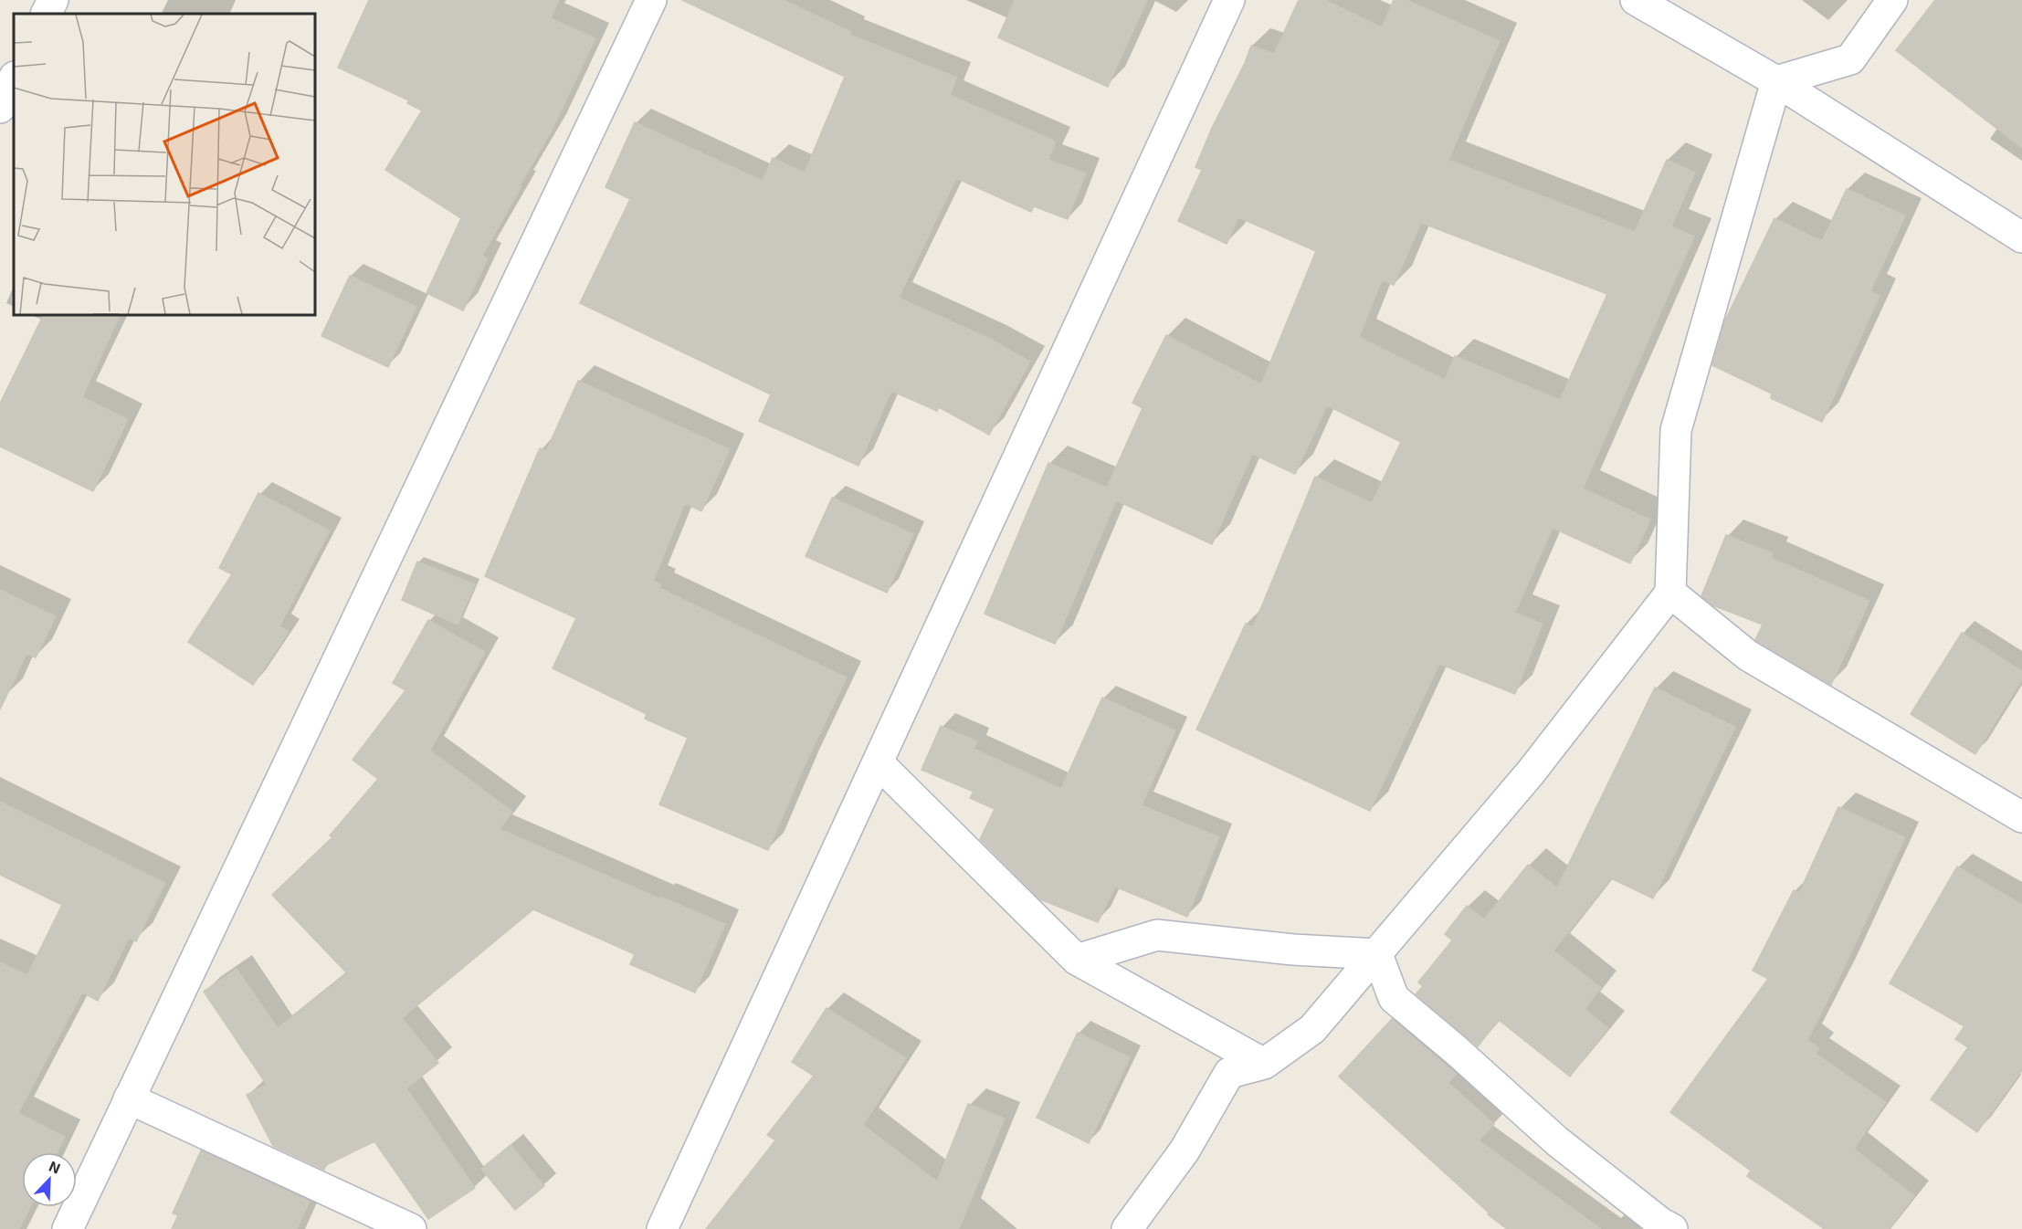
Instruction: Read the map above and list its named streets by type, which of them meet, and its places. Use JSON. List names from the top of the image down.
{
  "north": "top right"
}
